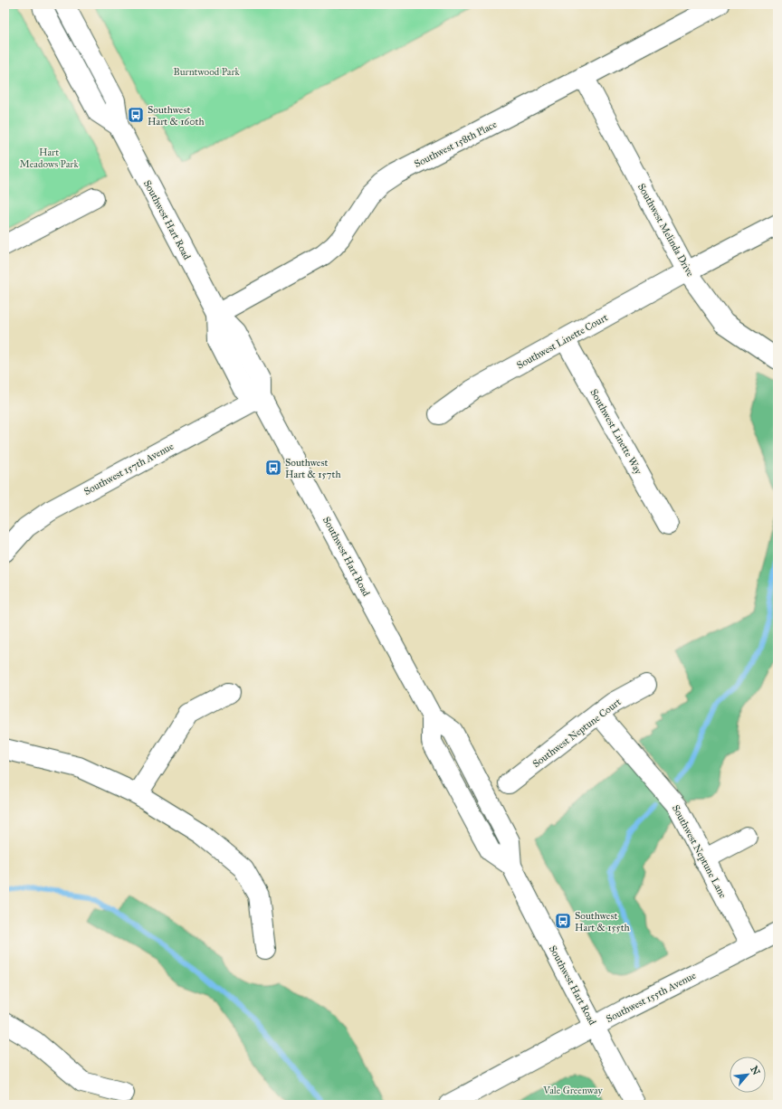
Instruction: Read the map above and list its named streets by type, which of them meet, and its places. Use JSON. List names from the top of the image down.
{
  "streets": {
    "street": [
      "Southwest 158th Place",
      "Southwest Hart Road",
      "Southwest Melinda Drive",
      "Southwest Linette Court",
      "Southwest Linette Way",
      "Southwest 157th Avenue",
      "Southwest Neptune Court",
      "Southwest Neptune Lane",
      "Southwest 155th Avenue"
    ]
  },
  "crossings": [
    ["Southwest 158th Place", "Southwest Hart Road"],
    ["Southwest 158th Place", "Southwest Melinda Drive"],
    ["Southwest Hart Road", "Southwest 157th Avenue"],
    ["Southwest Hart Road", "Southwest 155th Avenue"],
    ["Southwest Melinda Drive", "Southwest Linette Court"],
    ["Southwest Linette Court", "Southwest Linette Way"],
    ["Southwest Neptune Court", "Southwest Neptune Lane"],
    ["Southwest Neptune Lane", "Southwest 155th Avenue"]
  ],
  "parks": ["Burntwood Park", "Hart Meadows Park", "Vale Greenway"],
  "places": {
    "bus stop": ["Southwest Hart & 160th", "Southwest Hart & 157th", "Southwest Hart & 155th"]
  },
  "north": "top right"
}
